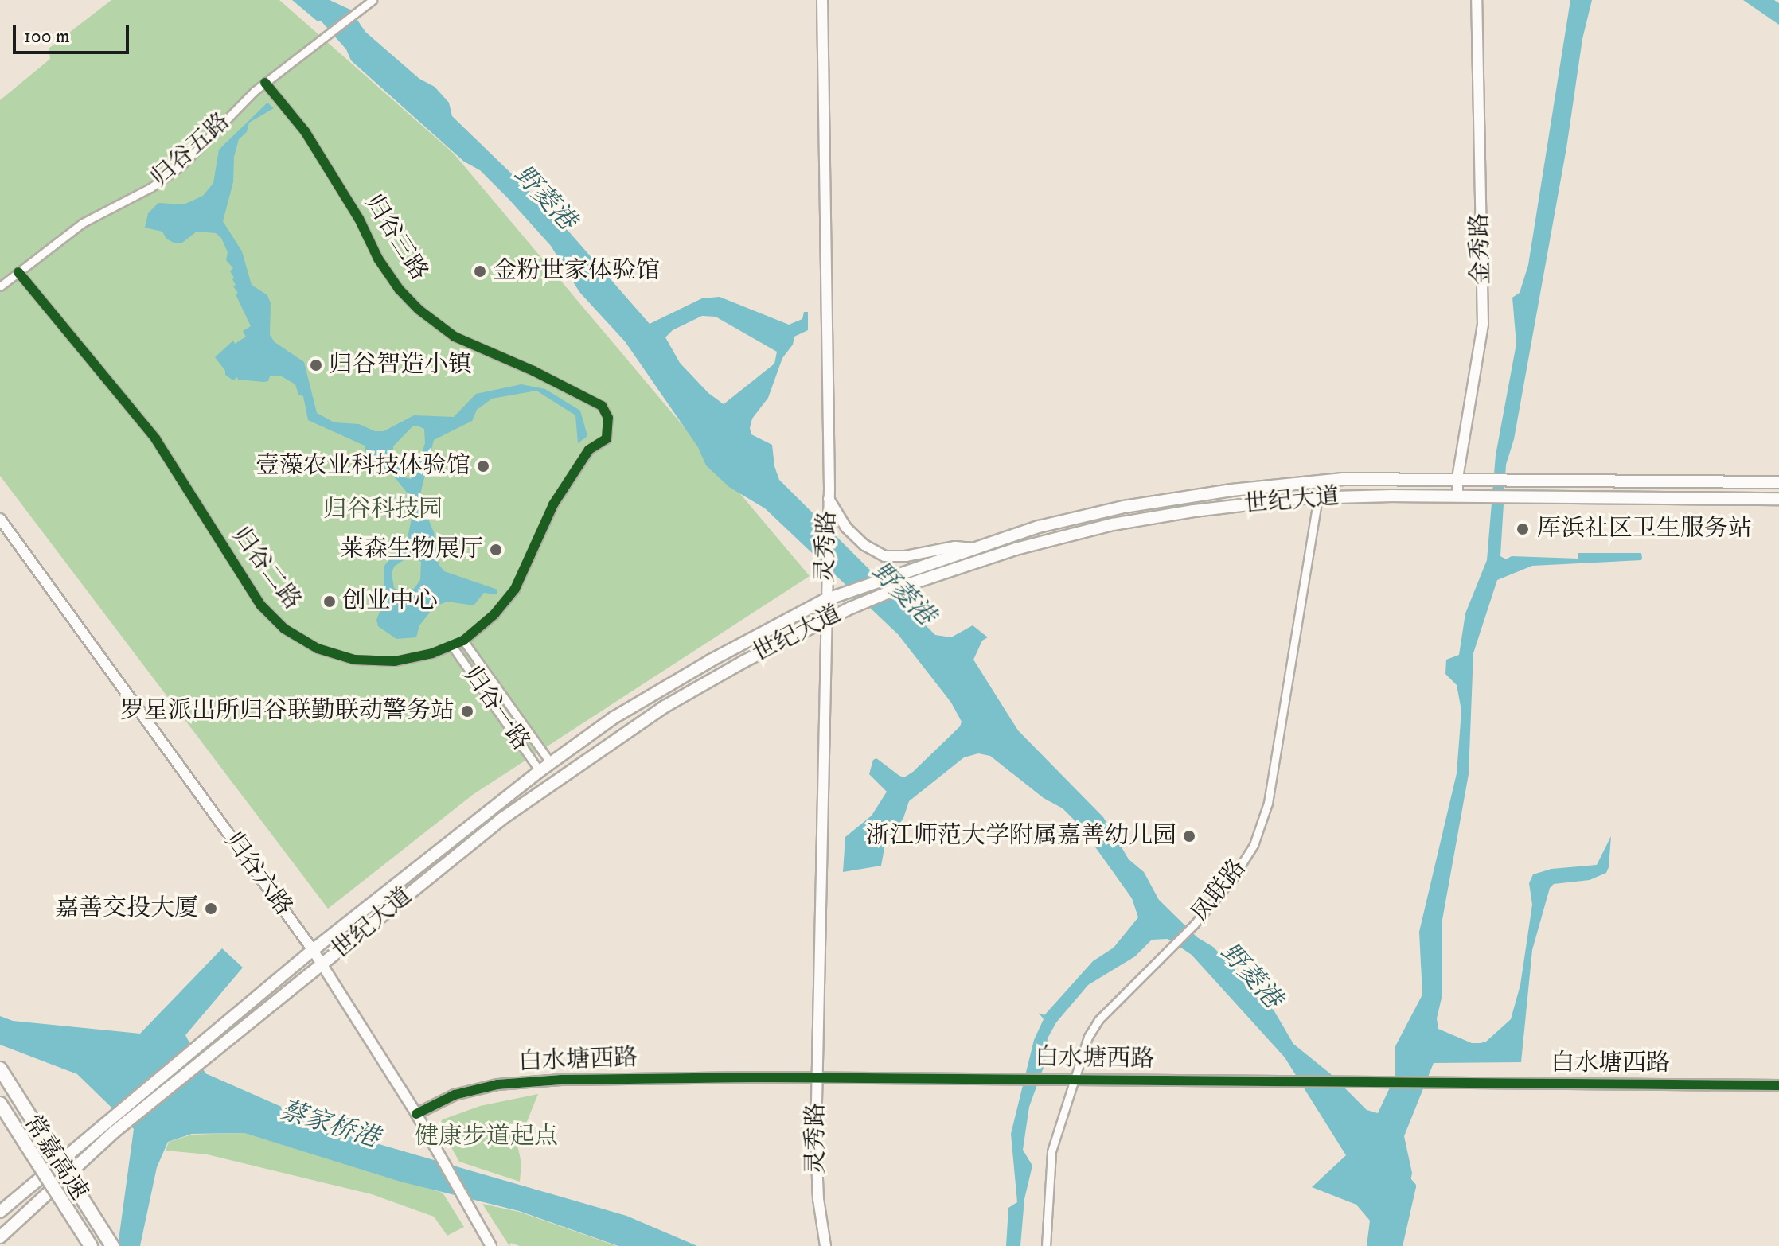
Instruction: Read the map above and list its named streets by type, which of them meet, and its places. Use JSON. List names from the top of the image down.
{
  "streets": {
    "highway": ["常嘉高速"],
    "main road": ["世纪大道"],
    "street": [
      "归谷五路",
      "归谷三路",
      "金秀路",
      "灵秀路",
      "归谷二路",
      "归谷一路",
      "归谷六路",
      "凤联路",
      "白水塘西路"
    ]
  },
  "crossings": [
    ["归谷五路", "归谷三路"],
    ["归谷五路", "归谷二路"],
    ["归谷三路", "归谷二路"],
    ["金秀路", "世纪大道"],
    ["世纪大道", "灵秀路"],
    ["世纪大道", "归谷一路"],
    ["世纪大道", "归谷六路"],
    ["世纪大道", "凤联路"],
    ["灵秀路", "白水塘西路"],
    ["归谷二路", "归谷一路"],
    ["归谷六路", "白水塘西路"],
    ["凤联路", "白水塘西路"]
  ],
  "water": ["野菱港", "蔡家桥港"],
  "parks": ["归谷科技园", "健康步道起点"],
  "places": [
    "金粉世家体验馆",
    "归谷智造小镇",
    "壹藻农业科技体验馆",
    "厍浜社区卫生服务站",
    "莱森生物展厅",
    "创业中心",
    "罗星派出所归谷联勤联动警务站",
    "浙江师范大学附属嘉善幼儿园",
    "嘉善交投大厦"
  ],
  "scale_bar": "100 m"
}
